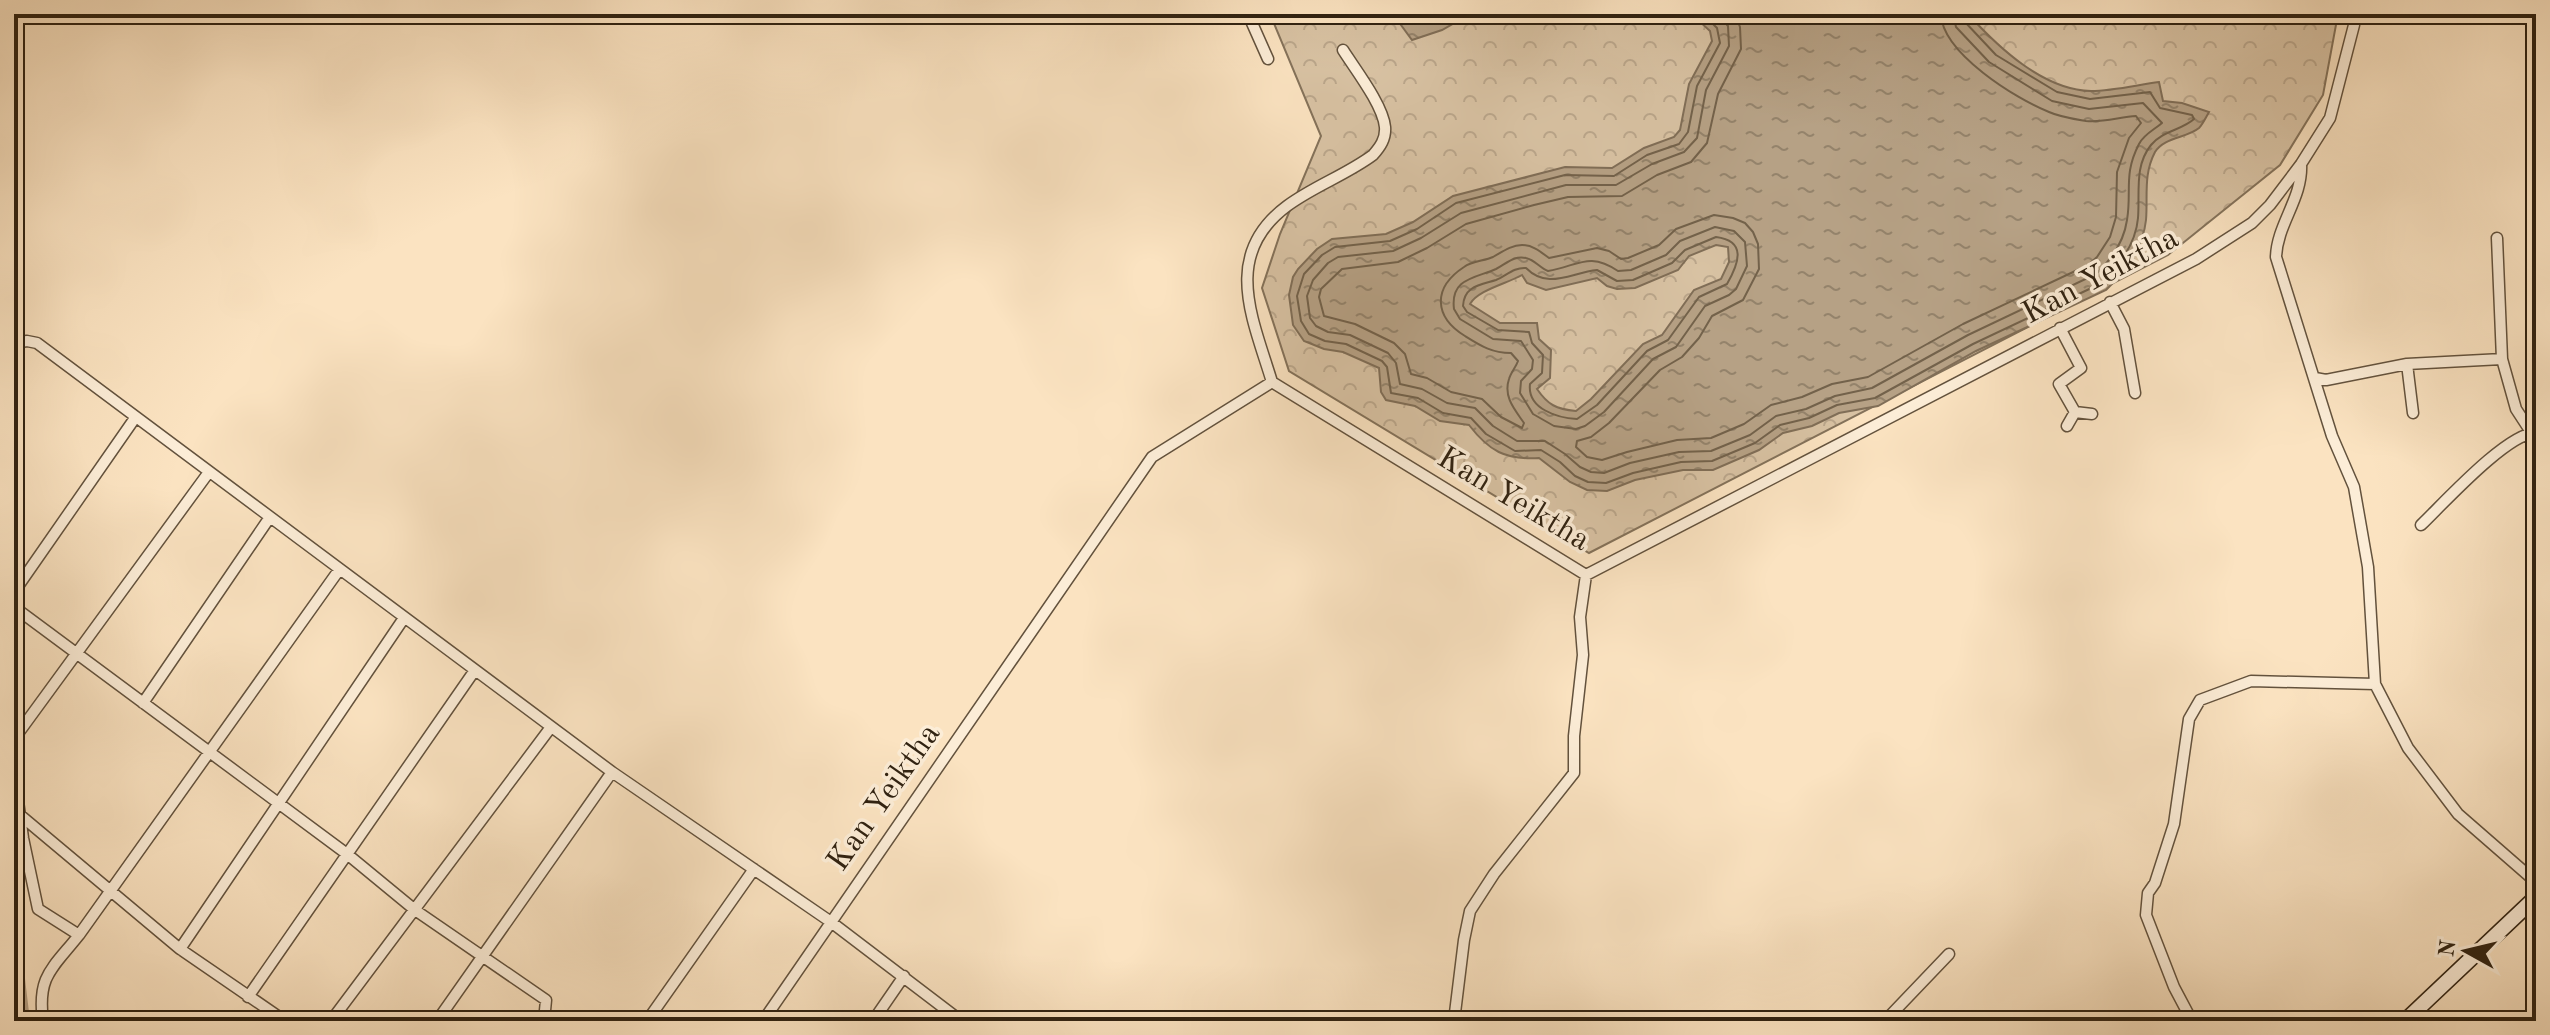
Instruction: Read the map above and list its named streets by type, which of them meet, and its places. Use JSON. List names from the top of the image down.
{
  "streets": {
    "street": ["Kan Yeiktha"]
  },
  "north": "left"
}
